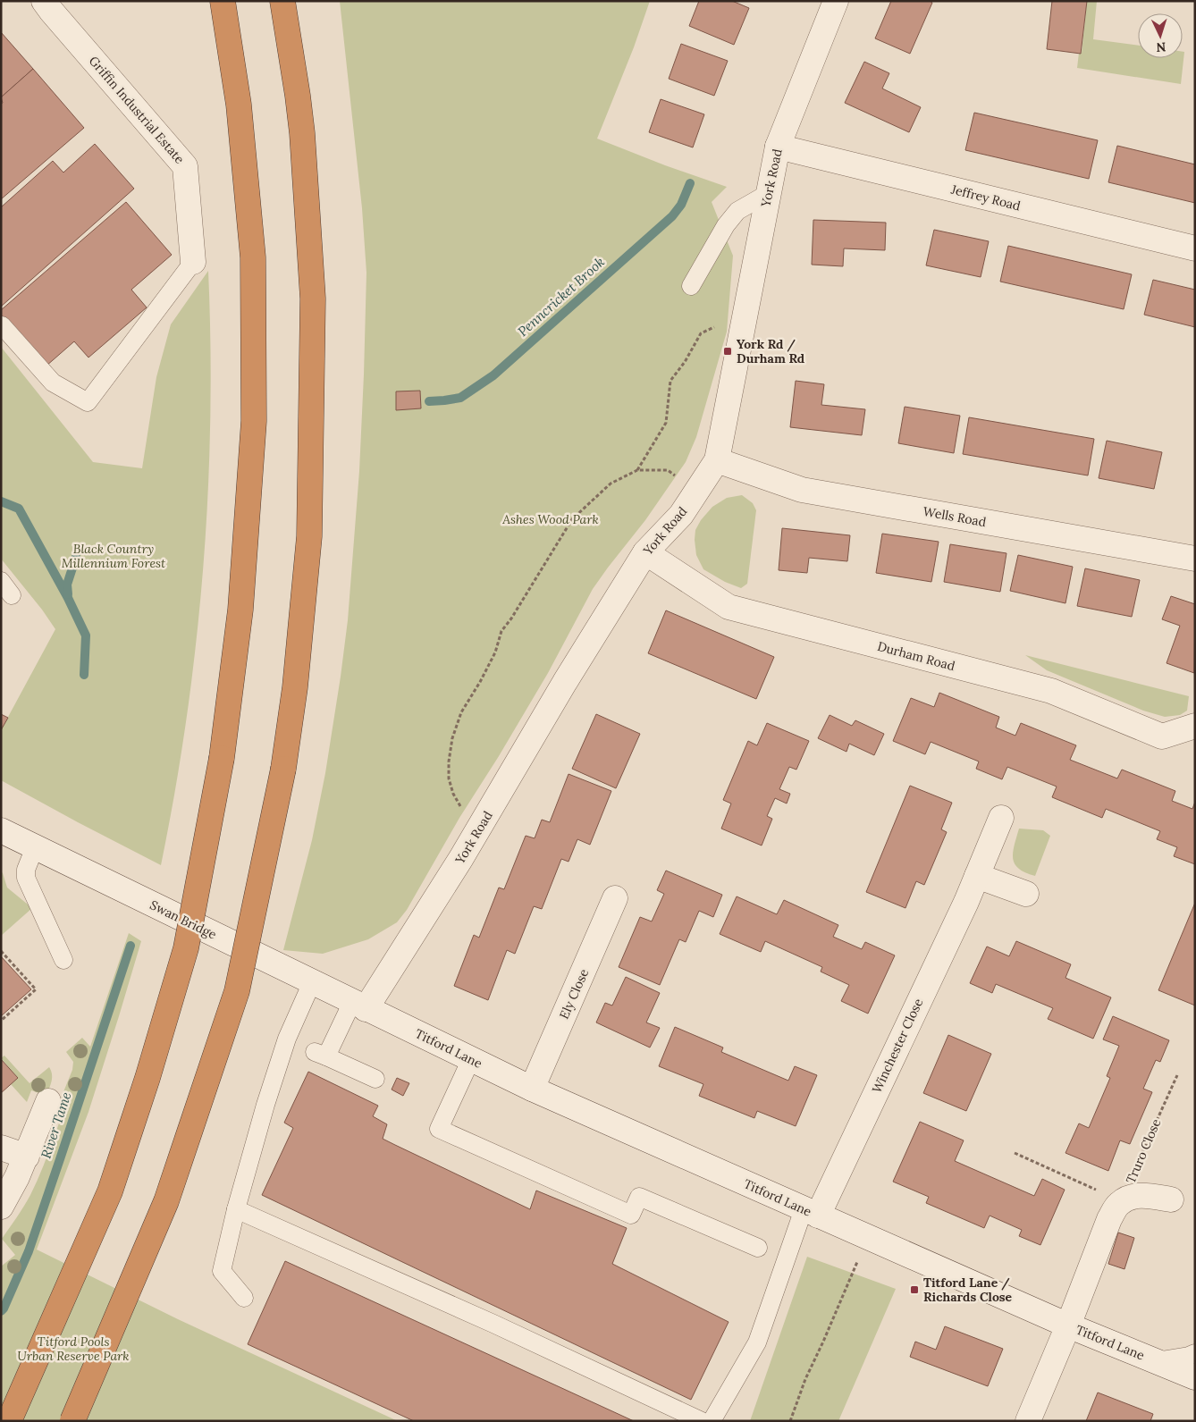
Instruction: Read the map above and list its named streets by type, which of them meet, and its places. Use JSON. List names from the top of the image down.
{
  "streets": {
    "street": [
      "Griffin Industrial Estate",
      "York Road",
      "Jeffrey Road",
      "Wells Road",
      "Durham Road",
      "Swan Bridge",
      "Ely Close",
      "Winchester Close",
      "Titford Lane",
      "Truro Close"
    ]
  },
  "crossings": [
    ["York Road", "Jeffrey Road"],
    ["York Road", "Wells Road"],
    ["York Road", "Durham Road"],
    ["York Road", "Swan Bridge"],
    ["York Road", "Titford Lane"],
    ["Swan Bridge", "Titford Lane"],
    ["Ely Close", "Titford Lane"],
    ["Winchester Close", "Titford Lane"],
    ["Titford Lane", "Truro Close"]
  ],
  "water": ["Penncricket Brook", "River Tame"],
  "parks": ["Ashes Wood Park", "Black Country Millennium Forest", "Titford Pools Urban Reserve Park"],
  "places": {
    "transit": ["York Rd / Durham Rd", "Titford Lane / Richards Close"]
  },
  "north": "bottom"
}
